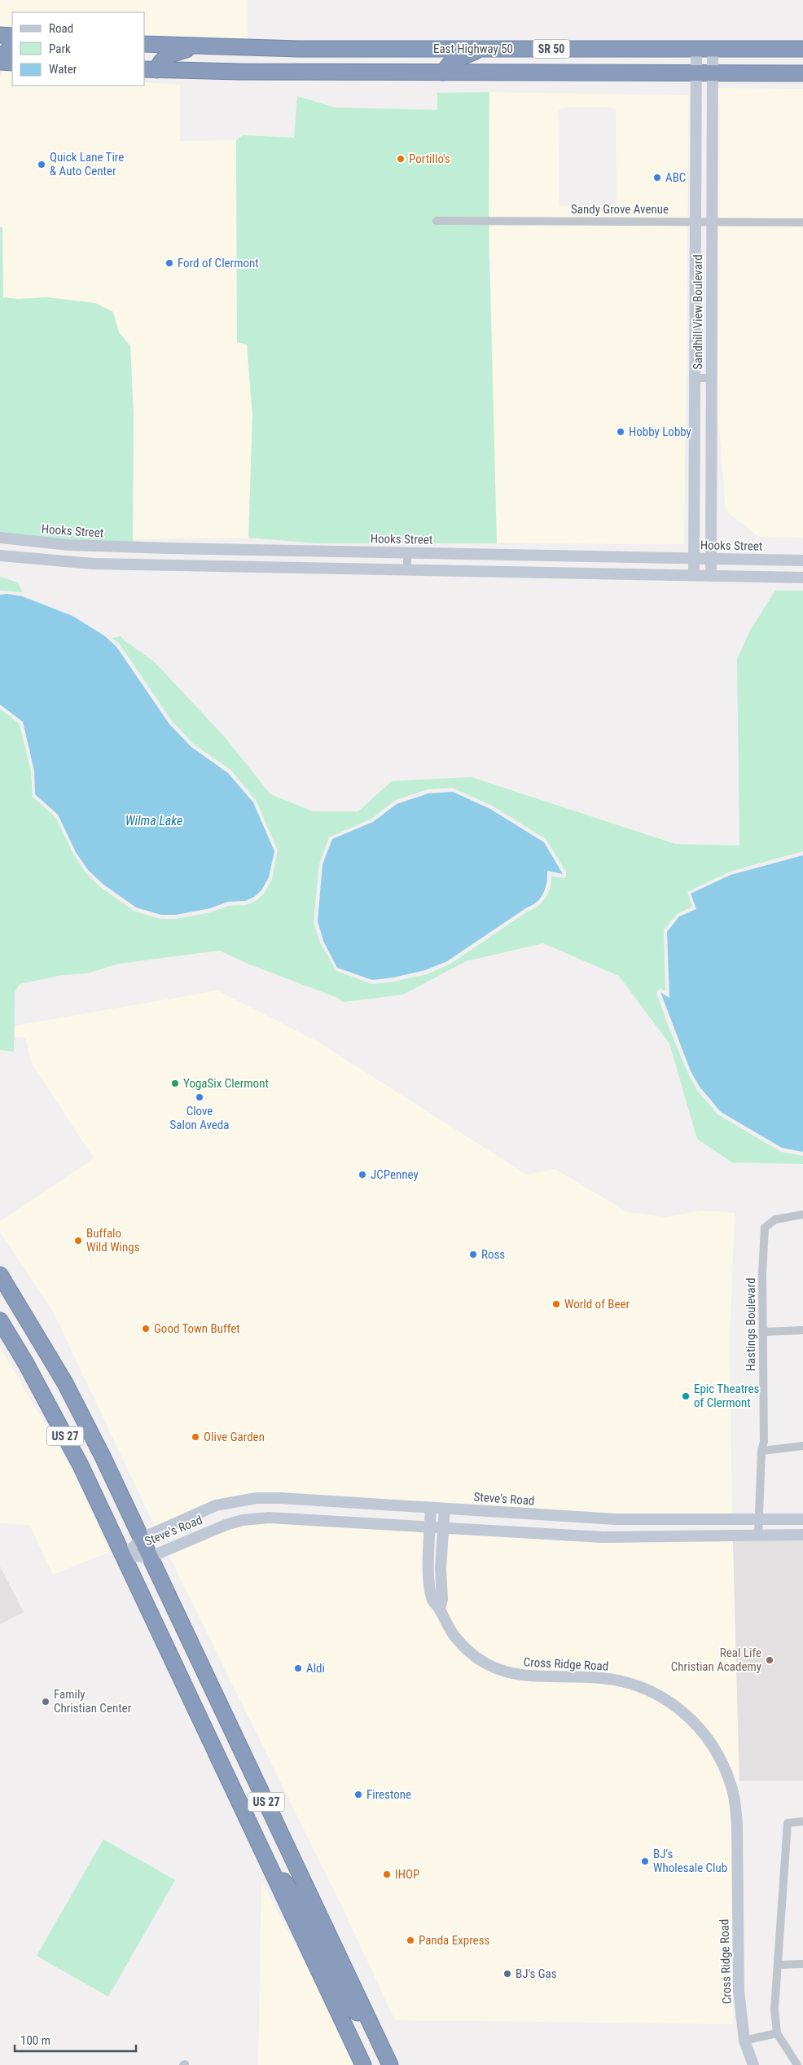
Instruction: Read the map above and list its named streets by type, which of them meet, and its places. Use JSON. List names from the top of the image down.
{
  "streets": {
    "highway": ["East Highway 50", "SR 50", "US 27"],
    "street": [
      "Sandy Grove Avenue",
      "Sandhill View Boulevard",
      "Hooks Street",
      "Hastings Boulevard",
      "Steve's Road",
      "Cross Ridge Road"
    ]
  },
  "crossings": [
    ["East Highway 50", "Sandhill View Boulevard"],
    ["Sandy Grove Avenue", "Sandhill View Boulevard"],
    ["Sandhill View Boulevard", "Hooks Street"],
    ["Hastings Boulevard", "Steve's Road"],
    ["US 27", "Steve's Road"],
    ["Steve's Road", "Cross Ridge Road"]
  ],
  "water": ["Wilma Lake"],
  "places": [
    "Portillo's",
    "Quick Lane Tire & Auto Center",
    "ABC",
    "Ford of Clermont",
    "Hobby Lobby",
    "YogaSix Clermont",
    "Clove Salon Aveda",
    "JCPenney",
    "Buffalo Wild Wings",
    "Ross",
    "World of Beer",
    "Good Town Buffet",
    "Epic Theatres of Clermont",
    "Olive Garden",
    "Real Life Christian Academy",
    "Aldi",
    "Family Christian Center",
    "Firestone",
    "BJ's Wholesale Club",
    "IHOP",
    "Panda Express",
    "BJ's Gas"
  ],
  "legend": ["Road", "Park", "Water"],
  "scale_bar": "100 m"
}
